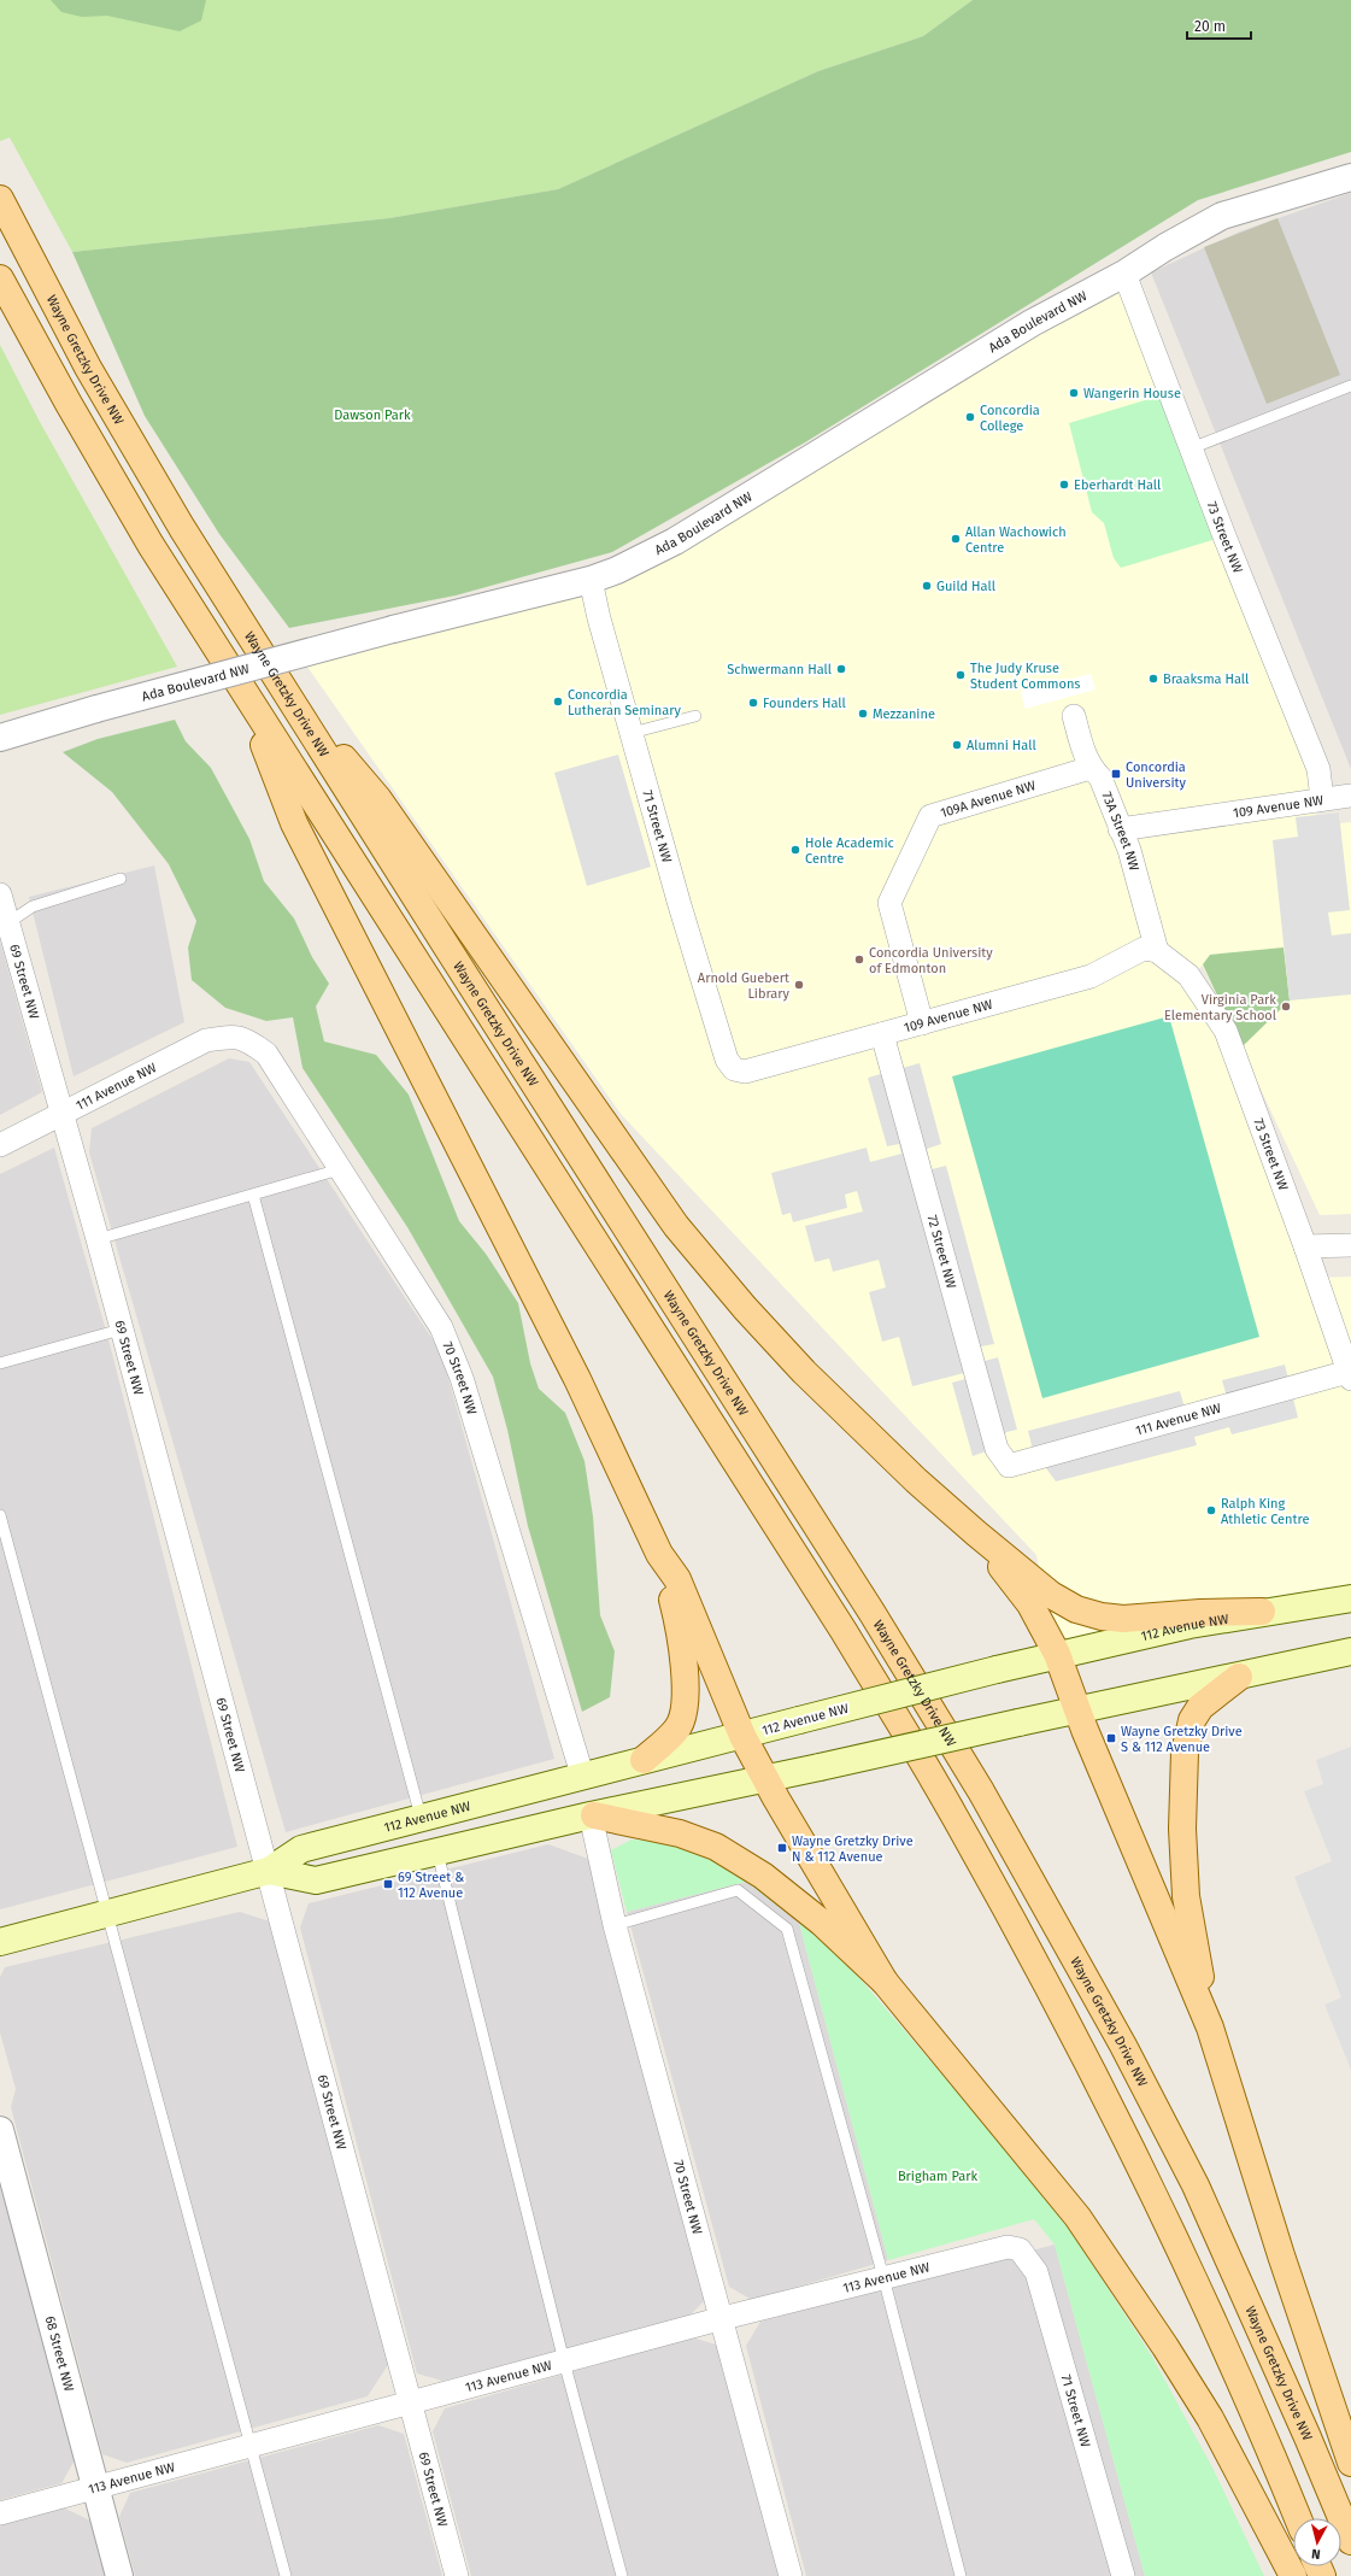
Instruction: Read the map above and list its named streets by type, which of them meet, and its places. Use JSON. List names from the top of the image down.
{
  "streets": {
    "main road": ["Wayne Gretzky Drive NW", "112 Avenue NW"],
    "street": [
      "Ada Boulevard NW",
      "73 Street NW",
      "109A Avenue NW",
      "109 Avenue NW",
      "71 Street NW",
      "73A Street NW",
      "69 Street NW",
      "111 Avenue NW",
      "72 Street NW",
      "70 Street NW",
      "113 Avenue NW",
      "68 Street NW"
    ]
  },
  "crossings": [
    ["Ada Boulevard NW", "73 Street NW"],
    ["Ada Boulevard NW", "71 Street NW"],
    ["73 Street NW", "109 Avenue NW"],
    ["73 Street NW", "73A Street NW"],
    ["73 Street NW", "111 Avenue NW"],
    ["109A Avenue NW", "109 Avenue NW"],
    ["109A Avenue NW", "73A Street NW"],
    ["109 Avenue NW", "71 Street NW"],
    ["109 Avenue NW", "73A Street NW"],
    ["109 Avenue NW", "72 Street NW"],
    ["71 Street NW", "113 Avenue NW"],
    ["69 Street NW", "111 Avenue NW"],
    ["69 Street NW", "112 Avenue NW"],
    ["69 Street NW", "113 Avenue NW"],
    ["111 Avenue NW", "72 Street NW"],
    ["111 Avenue NW", "70 Street NW"],
    ["70 Street NW", "112 Avenue NW"],
    ["70 Street NW", "113 Avenue NW"],
    ["113 Avenue NW", "68 Street NW"]
  ],
  "parks": ["Dawson Park", "Brigham Park"],
  "places": {
    "other": [
      "Wangerin House",
      "Concordia College",
      "Eberhardt Hall",
      "Allan Wachowich Centre",
      "Guild Hall",
      "Schwermann Hall",
      "The Judy Kruse Student Commons",
      "Braaksma Hall",
      "Concordia Lutheran Seminary",
      "Founders Hall",
      "Mezzanine",
      "Alumni Hall",
      "Hole Academic Centre",
      "Concordia University of Edmonton",
      "Arnold Guebert Library",
      "Virginia Park Elementary School",
      "Ralph King Athletic Centre"
    ],
    "transit": [
      "Concordia University",
      "Wayne Gretzky Drive S & 112 Avenue",
      "Wayne Gretzky Drive N & 112 Avenue",
      "69 Street & 112 Avenue"
    ]
  },
  "scale_bar": "20 m",
  "north": "bottom"
}
